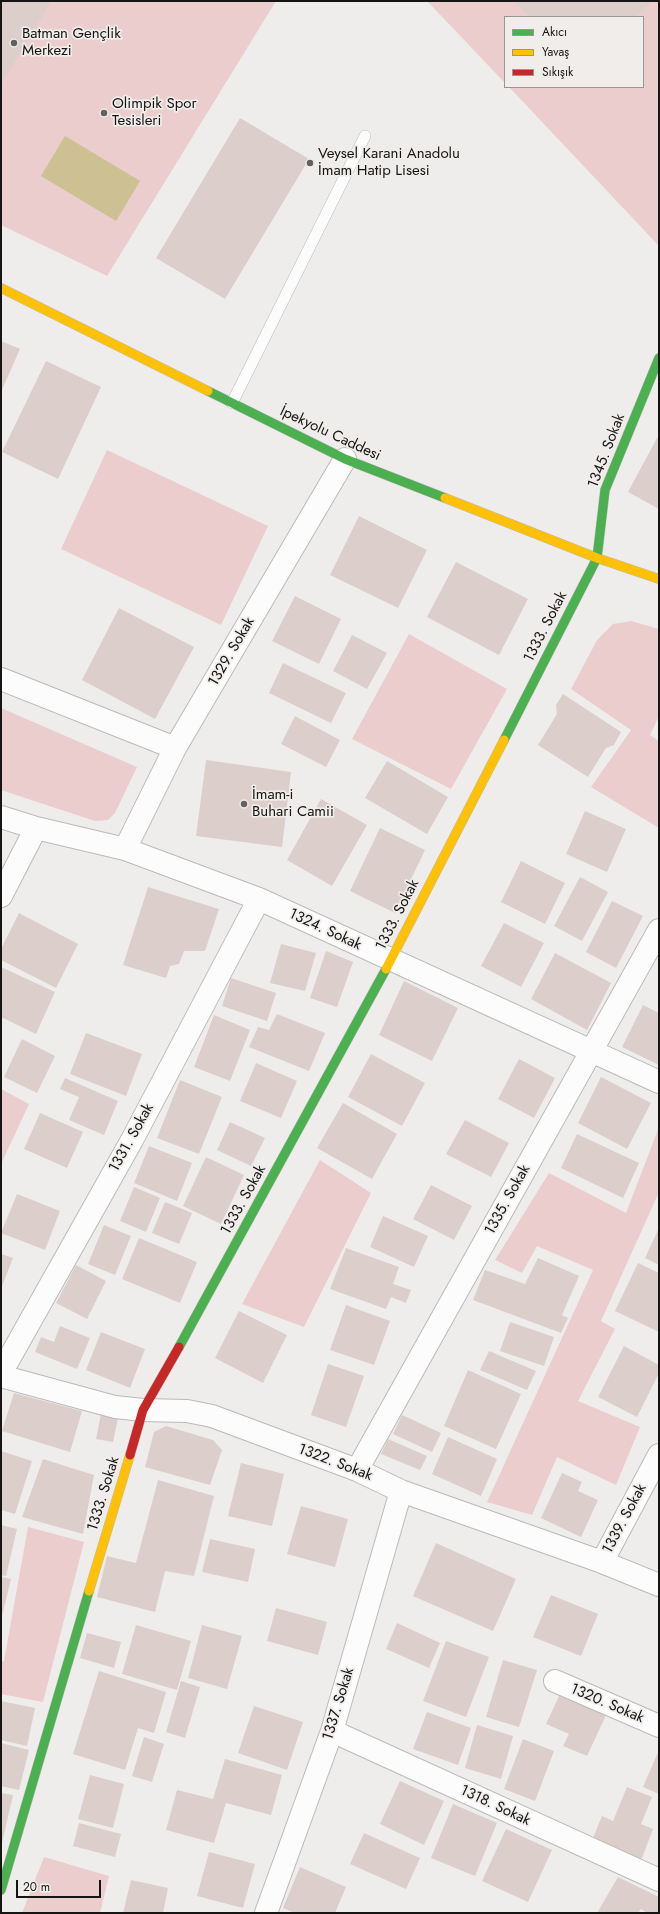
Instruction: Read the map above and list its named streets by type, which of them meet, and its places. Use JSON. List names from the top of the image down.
{
  "streets": {
    "street": [
      "İpekyolu Caddesi",
      "1345. Sokak",
      "1333. Sokak",
      "1329. Sokak",
      "1324. Sokak",
      "1331. Sokak",
      "1335. Sokak",
      "1322. Sokak",
      "1339. Sokak",
      "1337. Sokak",
      "1320. Sokak",
      "1318. Sokak"
    ]
  },
  "crossings": [
    ["İpekyolu Caddesi", "1345. Sokak"],
    ["İpekyolu Caddesi", "1333. Sokak"],
    ["İpekyolu Caddesi", "1329. Sokak"],
    ["1345. Sokak", "1333. Sokak"],
    ["1333. Sokak", "1324. Sokak"],
    ["1333. Sokak", "1322. Sokak"],
    ["1329. Sokak", "1324. Sokak"],
    ["1324. Sokak", "1331. Sokak"],
    ["1324. Sokak", "1335. Sokak"],
    ["1331. Sokak", "1322. Sokak"],
    ["1335. Sokak", "1322. Sokak"],
    ["1322. Sokak", "1339. Sokak"],
    ["1322. Sokak", "1337. Sokak"],
    ["1337. Sokak", "1318. Sokak"]
  ],
  "places": [
    "Batman Gençlik Merkezi",
    "Olimpik Spor Tesisleri",
    "Veysel Karani Anadolu İmam Hatip Lisesi",
    "İmam-i Buhari Camii"
  ],
  "legend": ["Akıcı", "Yavaş", "Sıkışık"],
  "scale_bar": "20 m"
}
